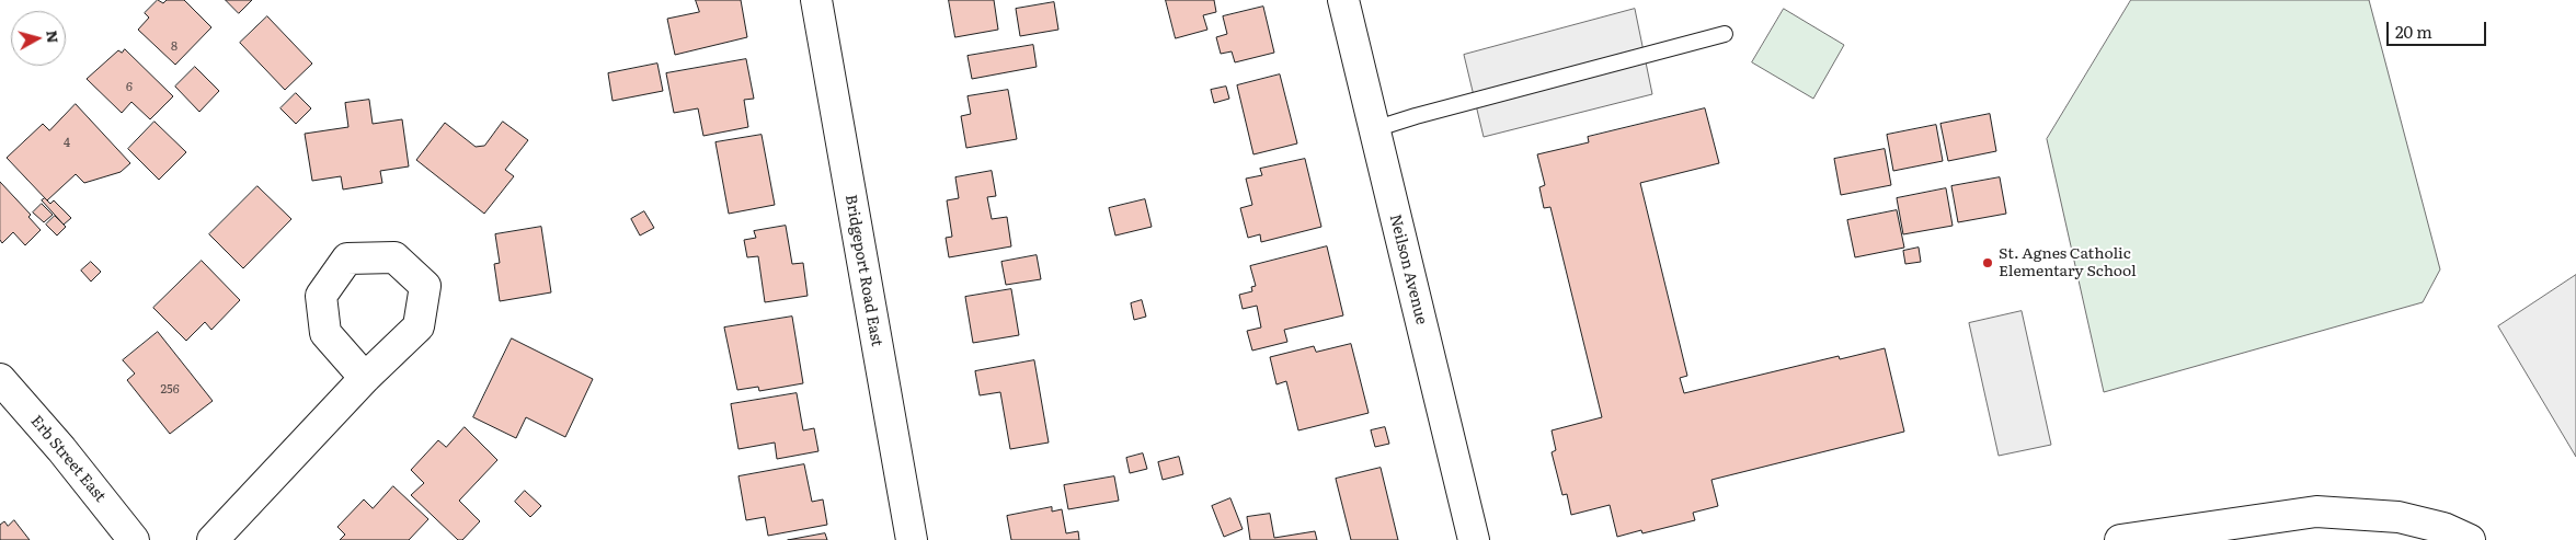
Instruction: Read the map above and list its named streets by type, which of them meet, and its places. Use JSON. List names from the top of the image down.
{
  "streets": {
    "street": ["Neilson Avenue", "Bridgeport Road East", "Erb Street East"]
  },
  "places": ["St. Agnes Catholic Elementary School"],
  "house_numbers": [
    "8",
    "6",
    "4",
    "256"
  ],
  "scale_bar": "20 m",
  "north": "right"
}
